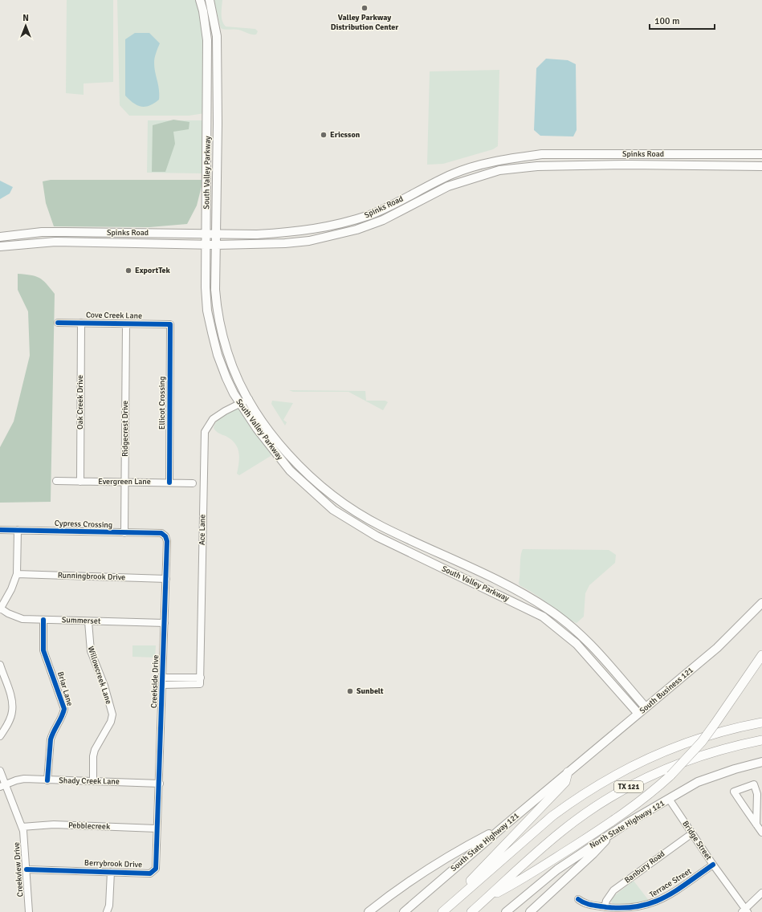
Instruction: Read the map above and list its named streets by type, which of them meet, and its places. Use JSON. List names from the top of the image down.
{
  "streets": {
    "highway": ["TX 121"],
    "main road": [
      "Spinks Road",
      "South Valley Parkway",
      "South Business 121",
      "North State Highway 121",
      "South State Highway 121"
    ],
    "street": [
      "Cove Creek Lane",
      "Oak Creek Drive",
      "Ellicot Crossing",
      "Ridgecrest Drive",
      "Evergreen Lane",
      "Cypress Crossing",
      "Ace Lane",
      "Runningbrook Drive",
      "Summerset",
      "Willowcreek Lane",
      "Creekside Drive",
      "Briar Lane",
      "Shady Creek Lane",
      "Pebblecreek",
      "Bridge Street",
      "Berrybrook Drive",
      "Banbury Road",
      "Creekview Drive",
      "Terrace Street"
    ]
  },
  "crossings": [
    ["Spinks Road", "South Valley Parkway"],
    ["South Valley Parkway", "Ace Lane"],
    ["South Valley Parkway", "South Business 121"],
    ["Cove Creek Lane", "Oak Creek Drive"],
    ["Cove Creek Lane", "Ellicot Crossing"],
    ["Cove Creek Lane", "Ridgecrest Drive"],
    ["Oak Creek Drive", "Evergreen Lane"],
    ["Ellicot Crossing", "Evergreen Lane"],
    ["Ridgecrest Drive", "Evergreen Lane"],
    ["Ridgecrest Drive", "Cypress Crossing"],
    ["Cypress Crossing", "Creekside Drive"],
    ["Ace Lane", "Creekside Drive"],
    ["Runningbrook Drive", "Creekside Drive"],
    ["Summerset", "Willowcreek Lane"],
    ["Summerset", "Creekside Drive"],
    ["Summerset", "Briar Lane"],
    ["Willowcreek Lane", "Shady Creek Lane"],
    ["Creekside Drive", "Shady Creek Lane"],
    ["Creekside Drive", "Pebblecreek"],
    ["Creekside Drive", "Berrybrook Drive"],
    ["Briar Lane", "Shady Creek Lane"],
    ["South Business 121", "South State Highway 121"],
    ["Shady Creek Lane", "Creekview Drive"],
    ["North State Highway 121", "Bridge Street"],
    ["Pebblecreek", "Berrybrook Drive"],
    ["Pebblecreek", "Creekview Drive"],
    ["Bridge Street", "Banbury Road"],
    ["Bridge Street", "Terrace Street"],
    ["Berrybrook Drive", "Creekview Drive"],
    ["Banbury Road", "Terrace Street"]
  ],
  "places": [
    "Valley Parkway Distribution Center",
    "Ericsson",
    "ExportTek",
    "Sunbelt"
  ],
  "scale_bar": "100 m",
  "north": "top"
}
